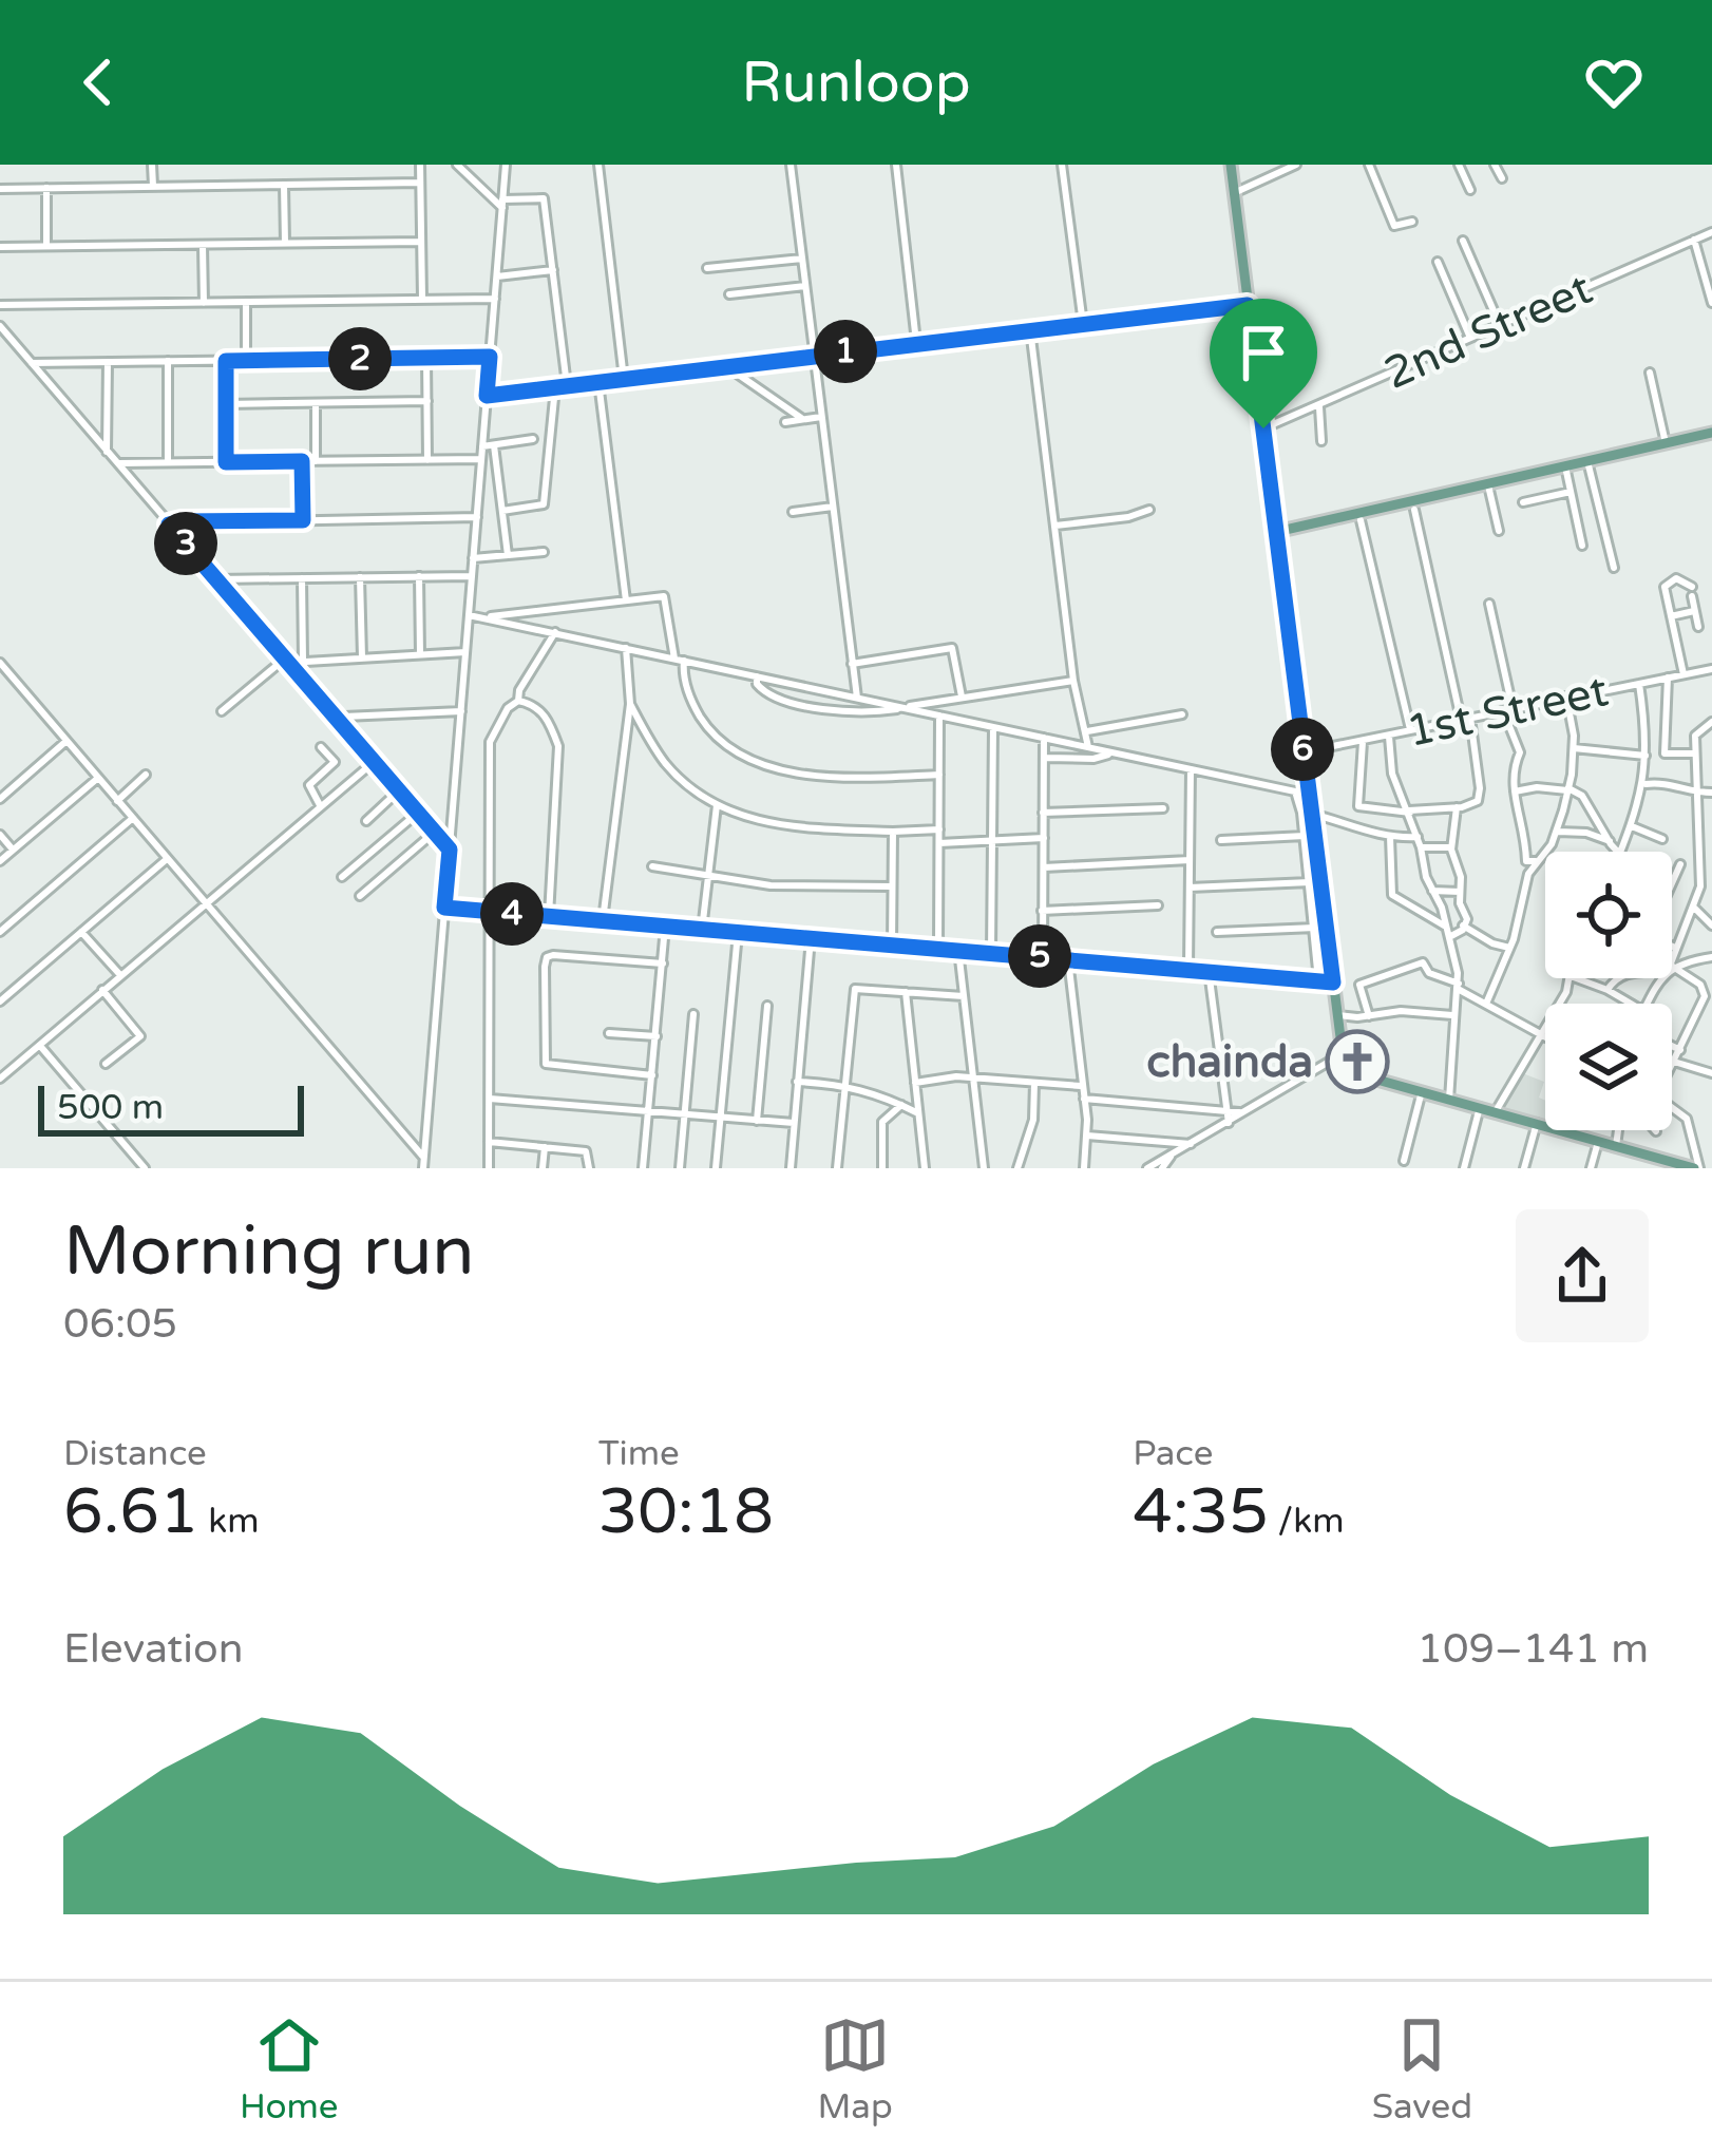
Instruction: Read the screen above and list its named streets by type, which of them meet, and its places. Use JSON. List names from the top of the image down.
{
  "streets": {
    "street": ["2nd Street", "1st Street"]
  },
  "places": {
    "church": ["chainda"]
  },
  "scale_bar": "500 m",
  "page": {
    "header": "Runloop",
    "pins": [
      "1",
      "2",
      "3",
      "6",
      "4",
      "5"
    ],
    "scale": "500 m",
    "heading": ["Morning run", "06:05"],
    "stats": [
      ["Distance", "6.61 km"],
      ["Time", "30:18"],
      ["Pace", "4:35 /km"]
    ],
    "chart": ["Elevation", "109–141 m"],
    "tabs": ["Home", "Map", "Saved"]
  }
}
